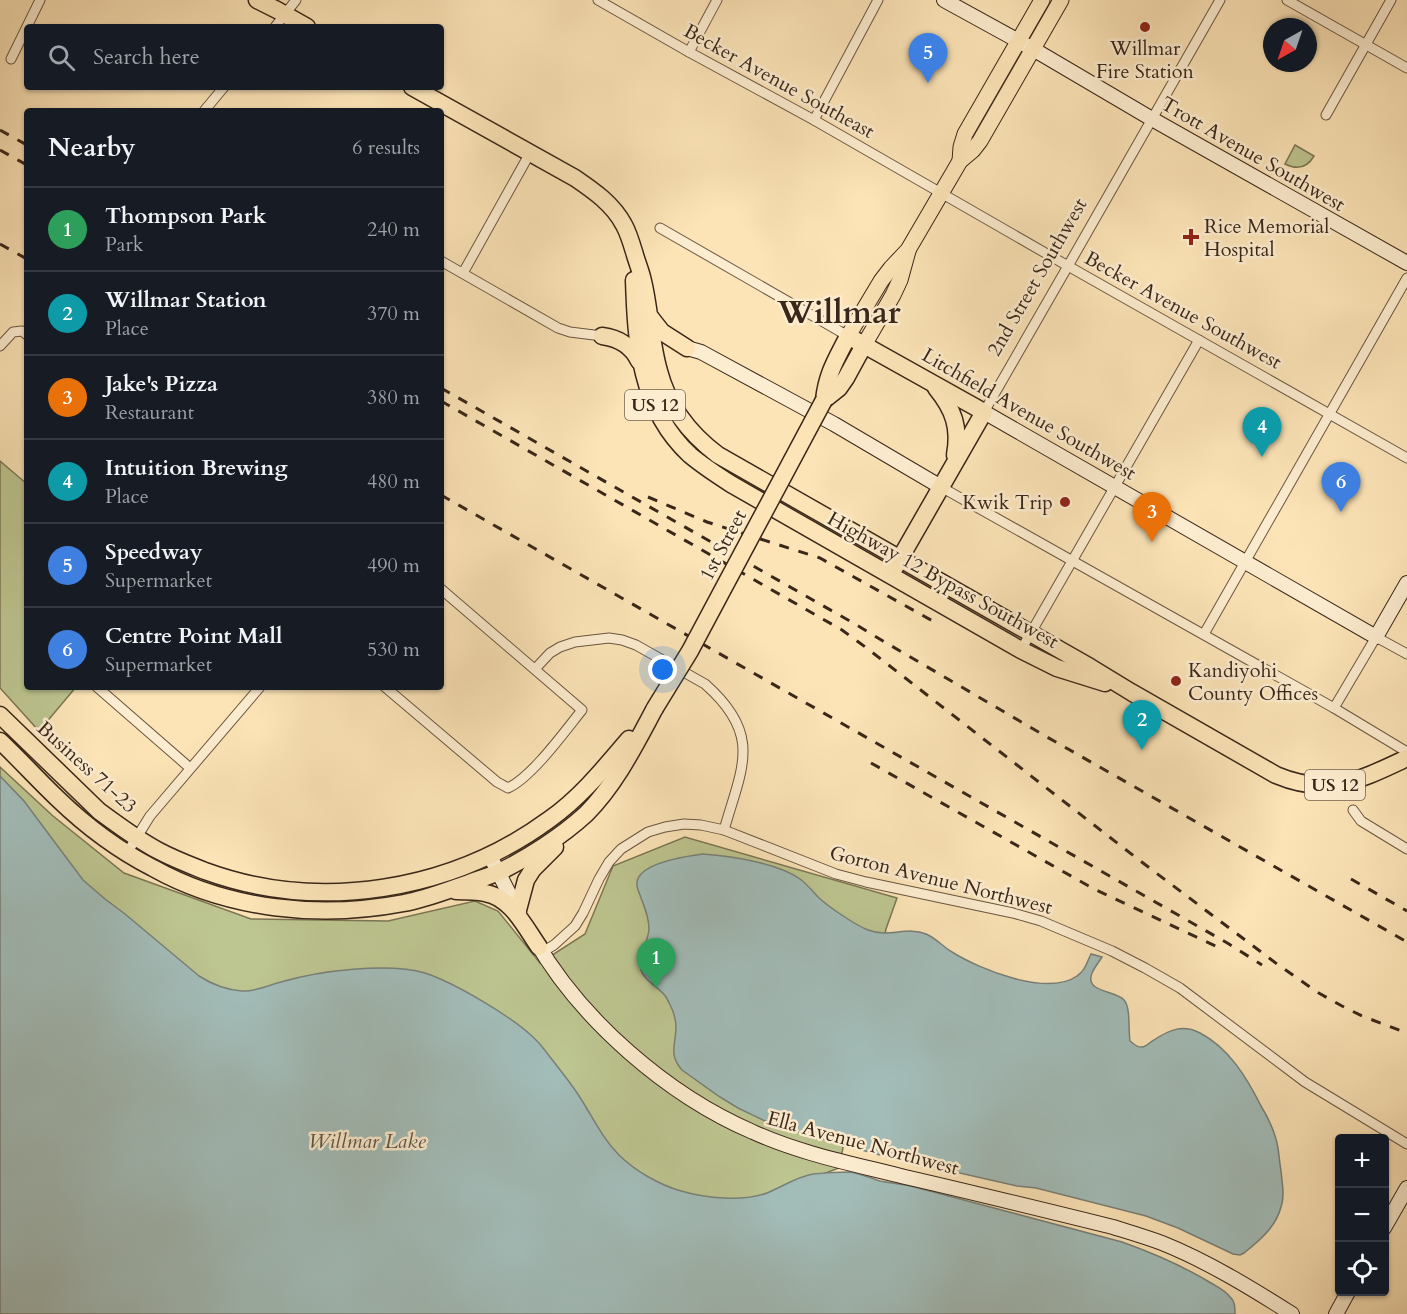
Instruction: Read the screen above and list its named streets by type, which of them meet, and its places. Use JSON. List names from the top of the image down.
{
  "streets": {
    "highway": [
      "2nd Street Southwest",
      "US 12",
      "Litchfield Avenue Southwest",
      "1st Street",
      "Highway 12 Bypass Southwest",
      "Business 71-23"
    ],
    "street": [
      "Becker Avenue Southeast",
      "Trott Avenue Southwest",
      "Becker Avenue Southwest",
      "Gorton Avenue Northwest",
      "Ella Avenue Northwest"
    ]
  },
  "crossings": [
    ["Becker Avenue Southeast", "Becker Avenue Southwest"],
    ["Trott Avenue Southwest", "2nd Street Southwest"],
    ["2nd Street Southwest", "Becker Avenue Southwest"],
    ["2nd Street Southwest", "Litchfield Avenue Southwest"],
    ["2nd Street Southwest", "Highway 12 Bypass Southwest"],
    ["US 12", "Highway 12 Bypass Southwest"],
    ["Litchfield Avenue Southwest", "1st Street"],
    ["1st Street", "Business 71-23"],
    ["Business 71-23", "Ella Avenue Northwest"],
    ["Gorton Avenue Northwest", "Ella Avenue Northwest"]
  ],
  "districts": ["Willmar"],
  "water": ["Willmar Lake"],
  "places": {
    "other": ["Willmar Fire Station", "Kwik Trip", "Kandiyohi County Offices"],
    "health": ["Rice Memorial Hospital"]
  },
  "north": "bottom left",
  "page": {
    "search": "Search here",
    "pins": [
      "5",
      "4",
      "6",
      "3",
      "2",
      "1"
    ],
    "heading": ["Nearby", "6 results"],
    "list": [
      {
        "mark": "1",
        "name": "Thompson Park",
        "note": "Park",
        "value": "240 m"
      },
      {
        "mark": "2",
        "name": "Willmar Station",
        "note": "Place",
        "value": "370 m"
      },
      {
        "mark": "3",
        "name": "Jake's Pizza",
        "note": "Restaurant",
        "value": "380 m"
      },
      {
        "mark": "4",
        "name": "Intuition Brewing",
        "note": "Place",
        "value": "480 m"
      },
      {
        "mark": "5",
        "name": "Speedway",
        "note": "Supermarket",
        "value": "490 m"
      },
      {
        "mark": "6",
        "name": "Centre Point Mall",
        "note": "Supermarket",
        "value": "530 m"
      }
    ],
    "map_buttons": ["+", "−"]
  }
}
